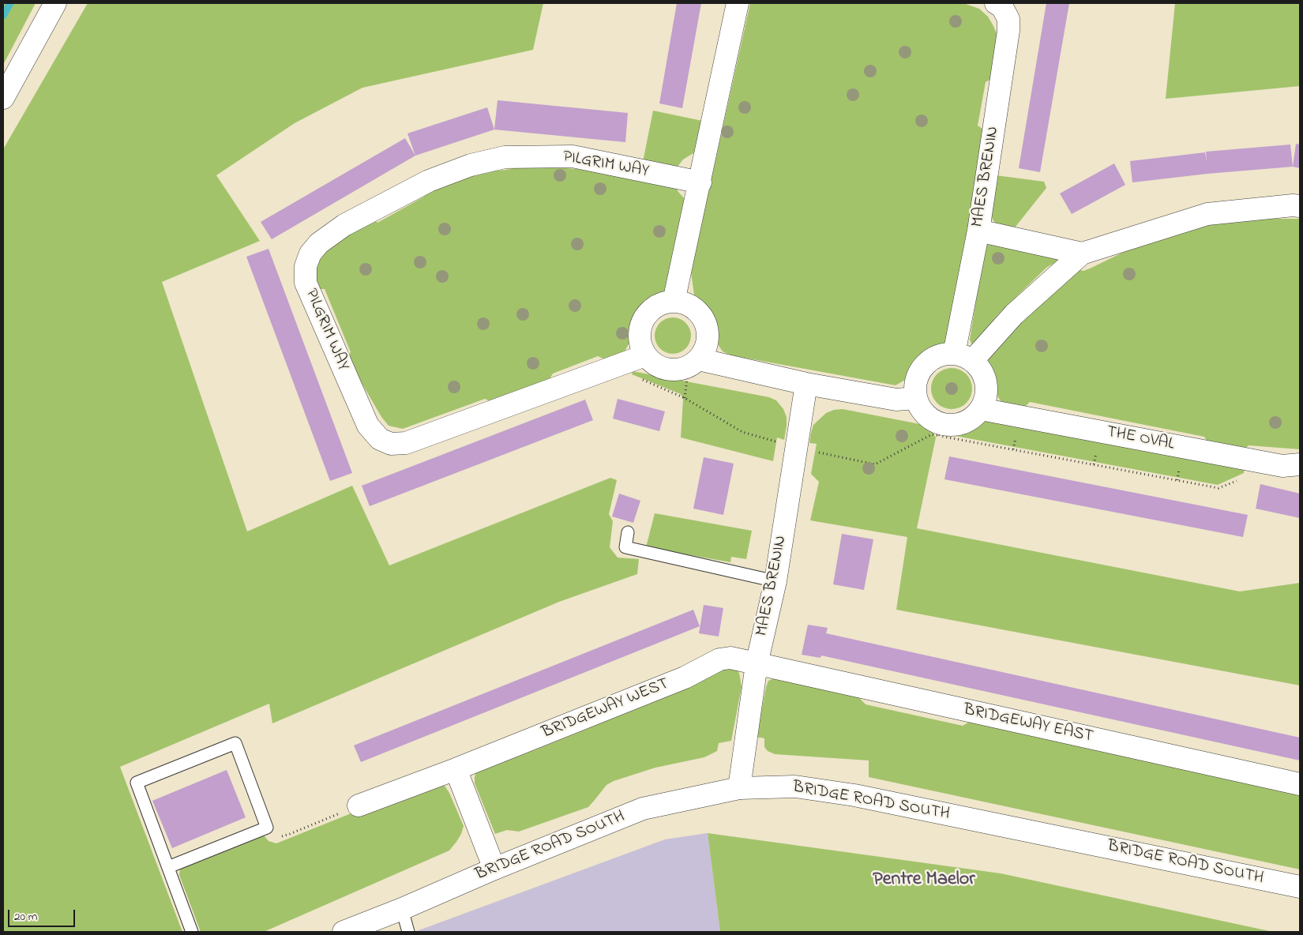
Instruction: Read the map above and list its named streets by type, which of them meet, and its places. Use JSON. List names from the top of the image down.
{
  "streets": {
    "street": [
      "PILGRIM WAY",
      "MAES BRENIN",
      "THE OVAL",
      "BRIDGEWAY WEST",
      "BRIDGEWAY EAST",
      "BRIDGE ROAD SOUTH"
    ]
  },
  "crossings": [
    ["MAES BRENIN", "THE OVAL"],
    ["MAES BRENIN", "BRIDGEWAY WEST"],
    ["MAES BRENIN", "BRIDGEWAY EAST"],
    ["MAES BRENIN", "BRIDGE ROAD SOUTH"],
    ["BRIDGEWAY WEST", "BRIDGEWAY EAST"]
  ],
  "districts": ["Pentre Maelor"],
  "scale_bar": "20 m"
}
